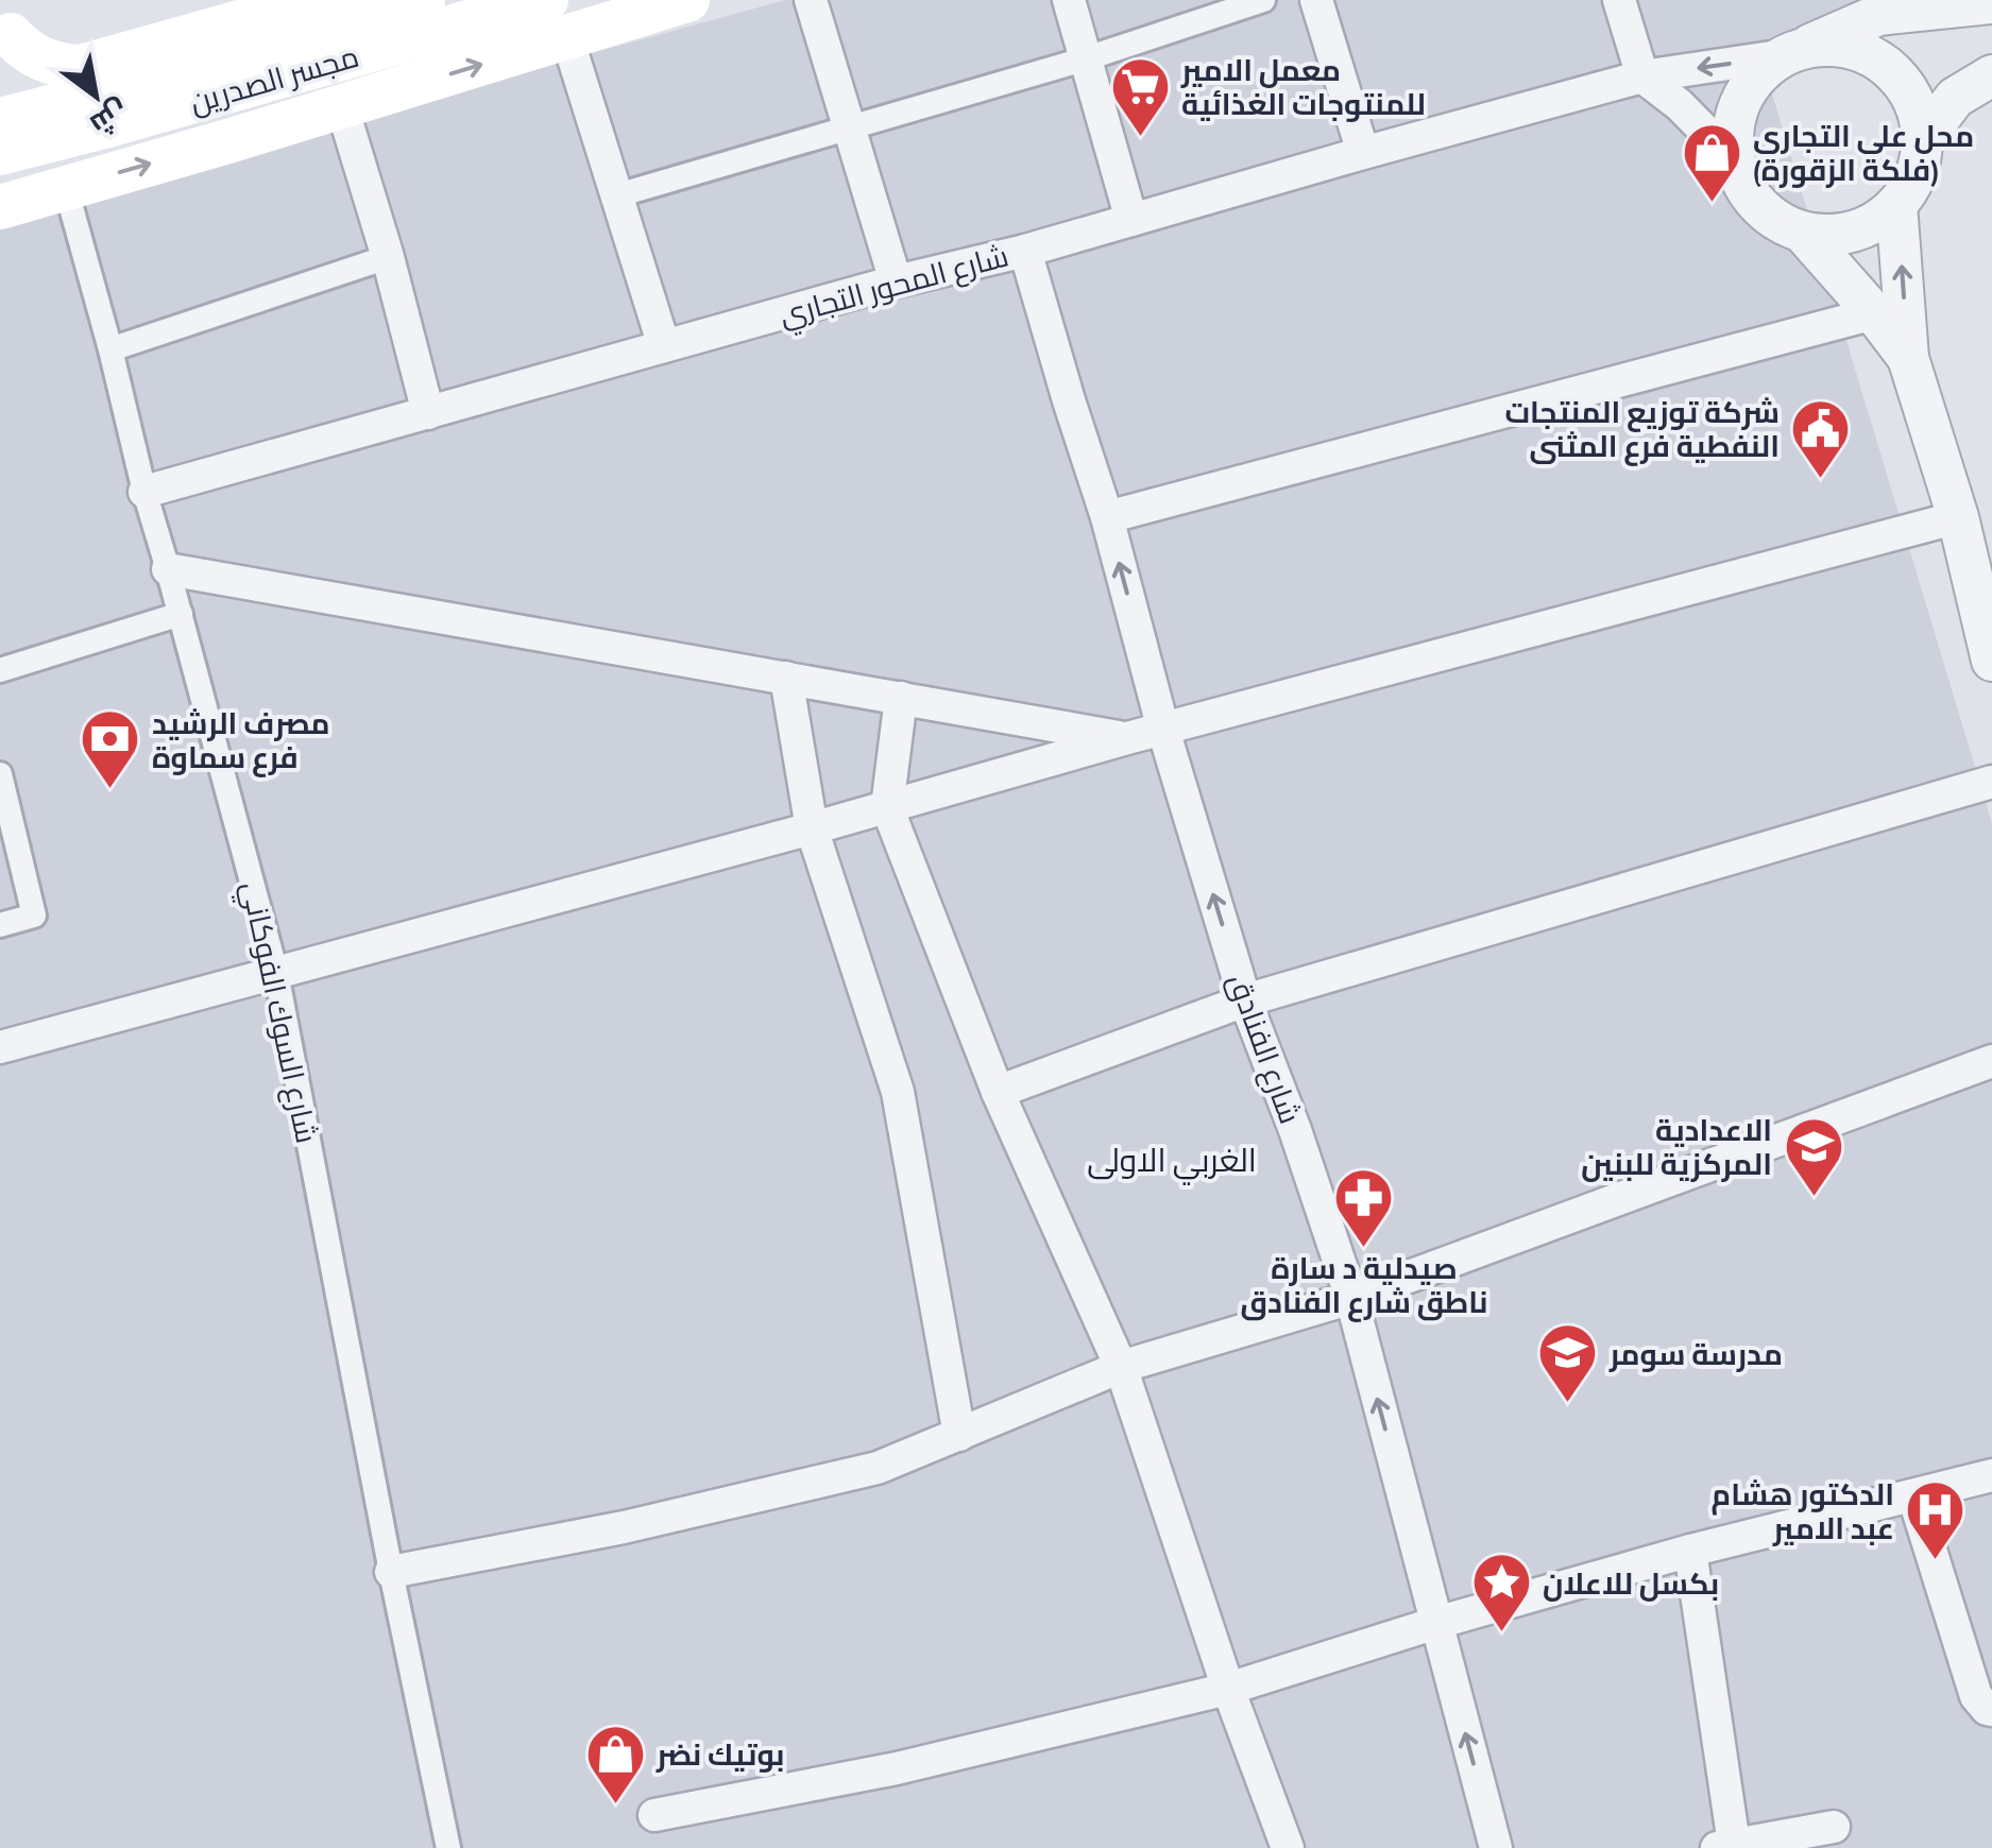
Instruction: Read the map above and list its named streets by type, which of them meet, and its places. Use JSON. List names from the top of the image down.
{
  "streets": {
    "main road": ["مجسر الصدرين"],
    "street": ["شارع المحور التجاري", "شارع السوك الفوكاني", "شارع الفنادق"]
  },
  "crossings": [
    ["شارع المحور التجاري", "شارع السوك الفوكاني"],
    ["شارع المحور التجاري", "شارع الفنادق"]
  ],
  "districts": ["الغربي الاولى"],
  "places": {
    "supermarket": ["معمل الامير للمنتوجات الغذائية"],
    "shop": ["محل علي التجاري (فلكة الزقورة)", "بوتيك نضر"],
    "public building": ["شركة توزيع المنتجات النفطية فرع المثنى"],
    "bank": ["مصرف الرشيد فرع سماوة"],
    "school or university": ["الاعدادية المركزية للبنين", "مدرسة سومر"],
    "pharmacy": ["صيدلية د سارة ناطق شارع الفنادق"],
    "hospital": ["الدكتور هشام عبد الامير"],
    "place": ["بكسل للاعلان"]
  },
  "north": "bottom right"
}
